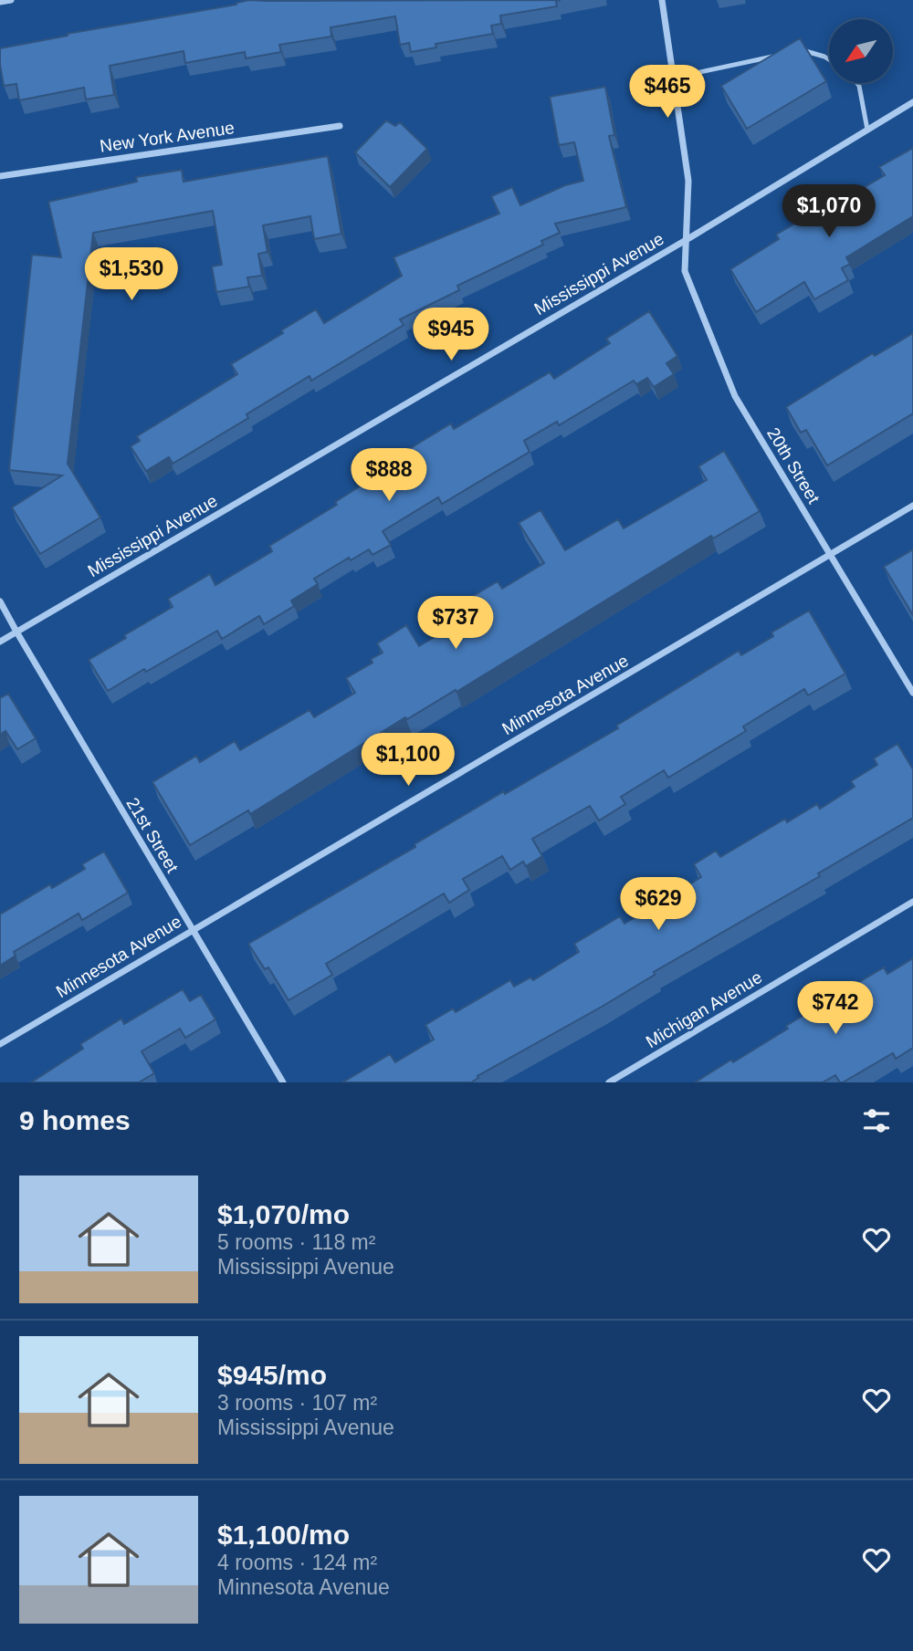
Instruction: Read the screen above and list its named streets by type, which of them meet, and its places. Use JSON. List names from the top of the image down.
{
  "streets": {
    "street": [
      "New York Avenue",
      "Mississippi Avenue",
      "20th Street",
      "Minnesota Avenue",
      "21st Street",
      "Michigan Avenue"
    ]
  },
  "crossings": [
    ["Mississippi Avenue", "20th Street"],
    ["Mississippi Avenue", "21st Street"],
    ["20th Street", "Minnesota Avenue"],
    ["Minnesota Avenue", "21st Street"]
  ],
  "north": "bottom left",
  "page": {
    "price": [
      "$465",
      "$1,070",
      "$1,530",
      "$945",
      "$888",
      "$737",
      "$1,100",
      "$629",
      "$742"
    ],
    "heading": "9 homes",
    "list": [
      {
        "name": "$1,070/mo",
        "note": "5 rooms · 118 m² · Mississippi Avenue"
      },
      {
        "name": "$945/mo",
        "note": "3 rooms · 107 m² · Mississippi Avenue"
      },
      {
        "name": "$1,100/mo",
        "note": "4 rooms · 124 m² · Minnesota Avenue"
      }
    ]
  }
}
